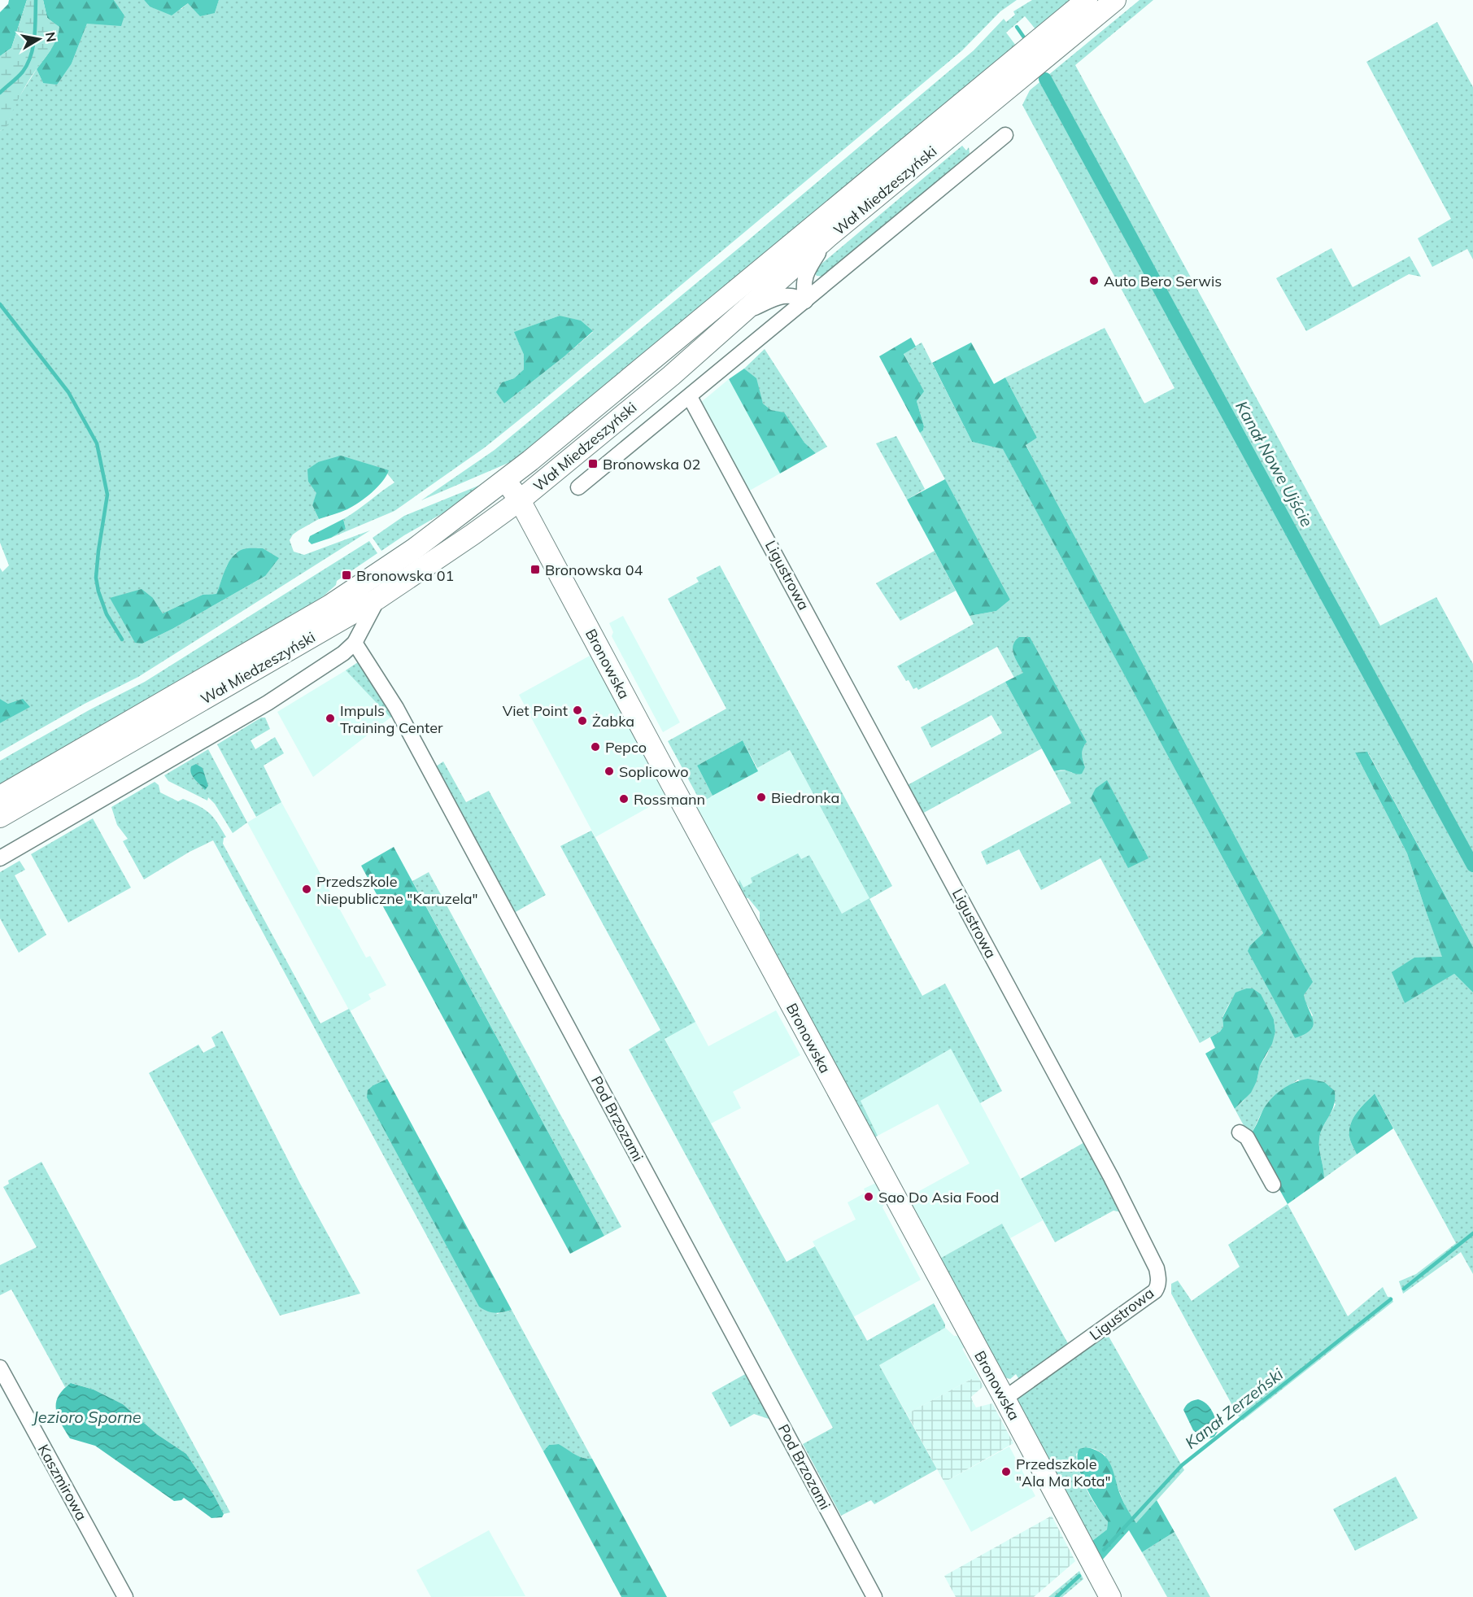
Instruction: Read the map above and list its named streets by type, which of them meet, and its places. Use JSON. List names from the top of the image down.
{
  "streets": {
    "main road": ["Wał Miedzeszyński", "Bronowska"],
    "street": ["Ligustrowa", "Pod Brzozami", "Kaszmirowa"]
  },
  "crossings": [
    ["Wał Miedzeszyński", "Ligustrowa"],
    ["Wał Miedzeszyński", "Bronowska"],
    ["Ligustrowa", "Bronowska"]
  ],
  "water": ["Kanał Nowe Ujście", "Kanał Zerzeński", "Jezioro Sporne"],
  "places": {
    "other": [
      "Auto Bero Serwis",
      "Viet Point",
      "Impuls Training Center",
      "Żabka",
      "Pepco",
      "Soplicowo",
      "Biedronka",
      "Rossmann",
      "Przedszkole Niepubliczne \"Karuzela\"",
      "Sao Do Asia Food",
      "Przedszkole \"Ala Ma Kota\""
    ],
    "transit": ["Bronowska 02", "Bronowska 04", "Bronowska 01"]
  },
  "north": "right"
}
